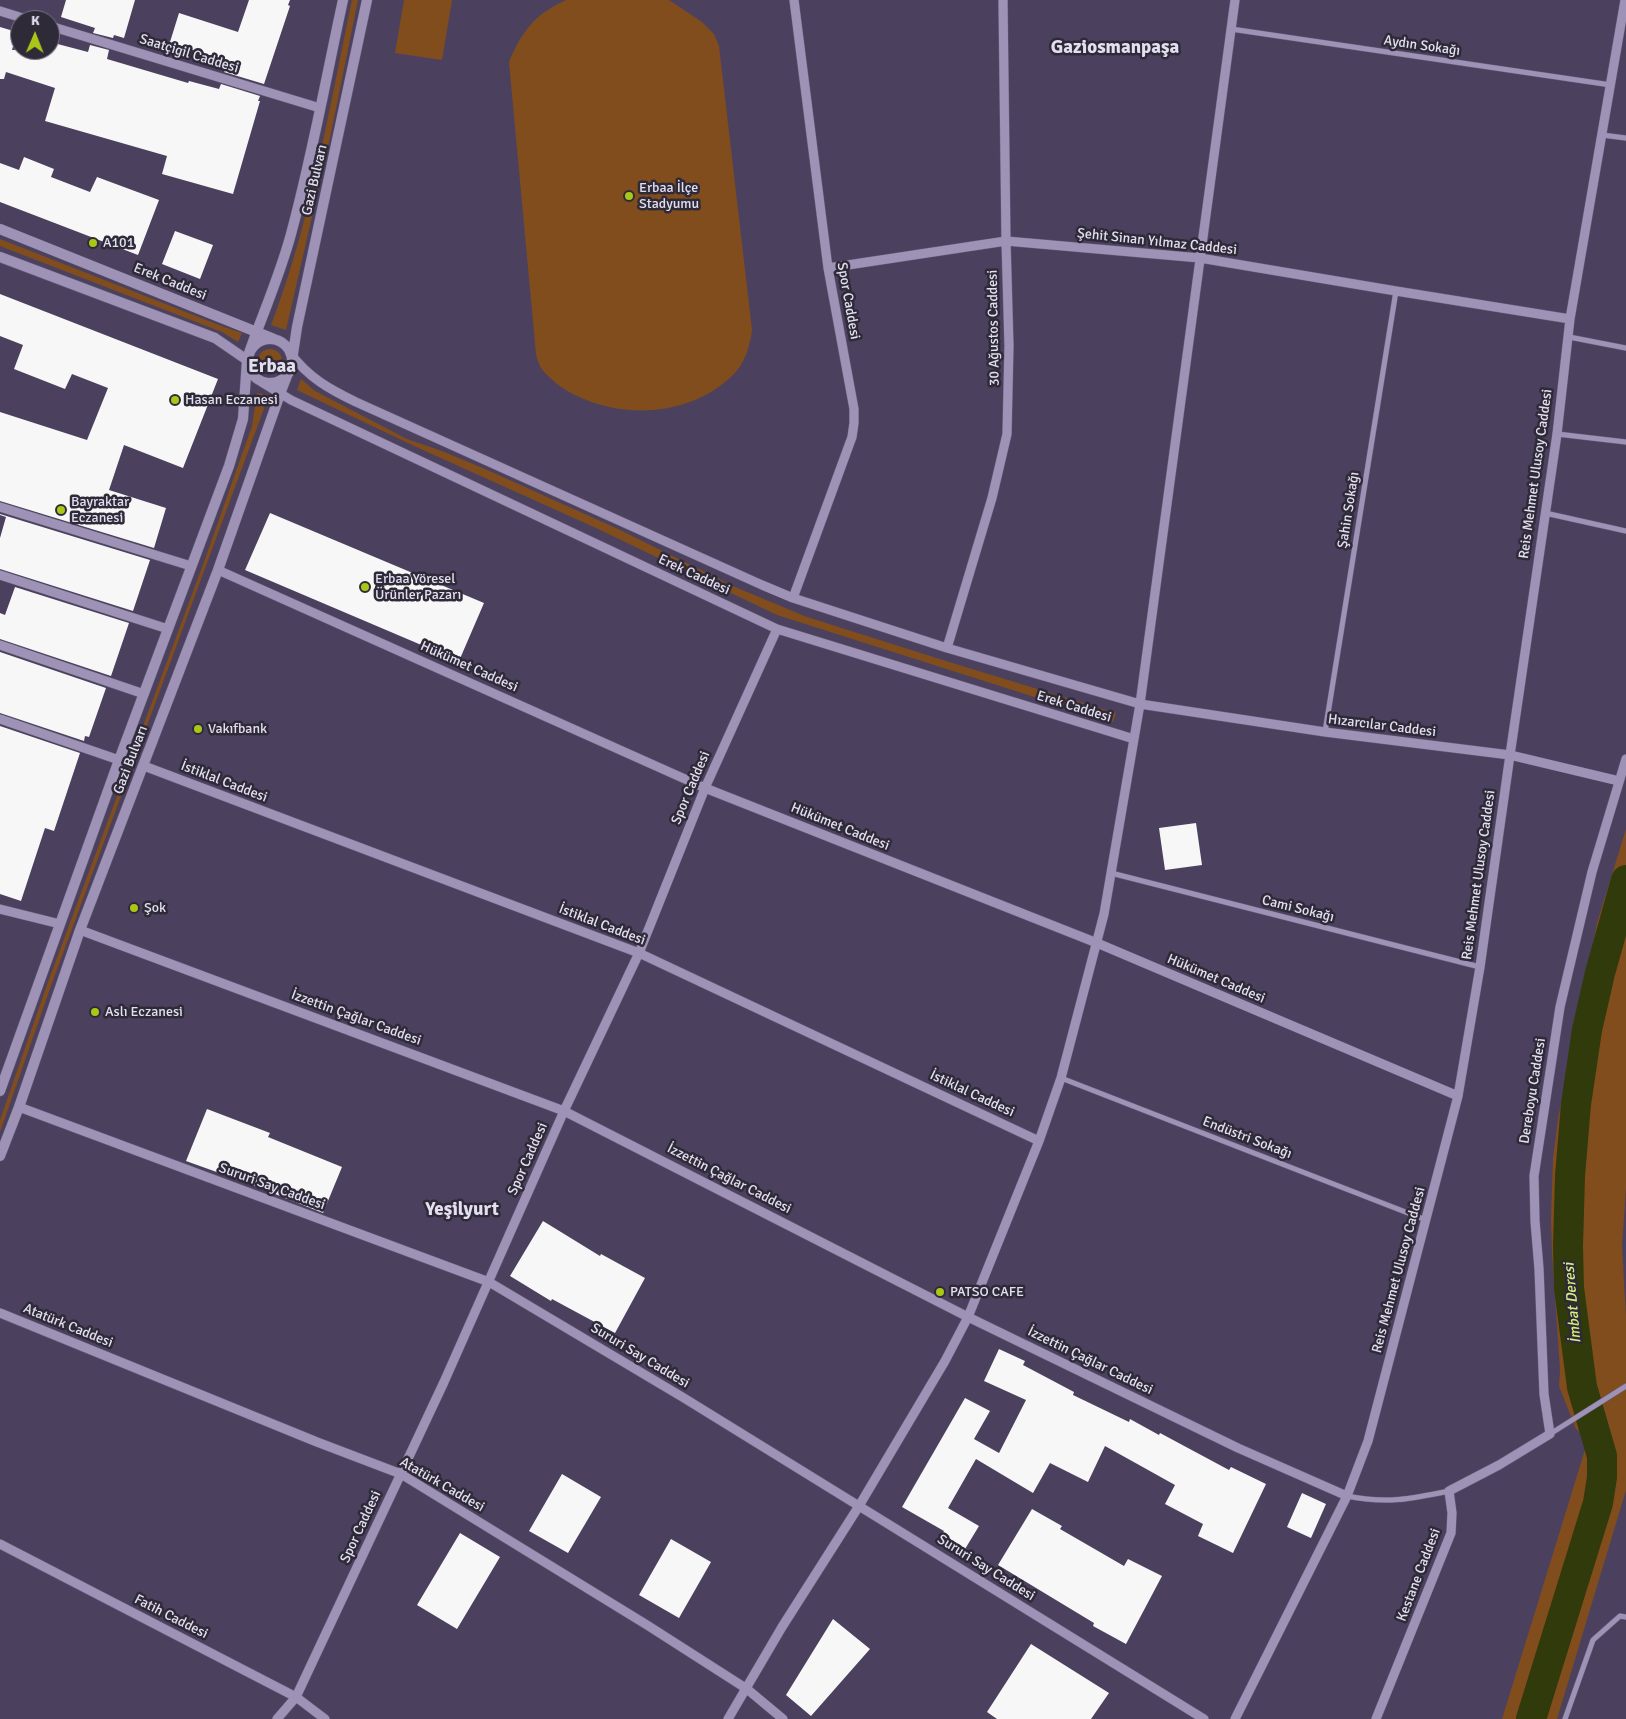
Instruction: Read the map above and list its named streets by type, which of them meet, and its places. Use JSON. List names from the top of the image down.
{
  "streets": {
    "main road": ["Gazi Bulvarı", "Erek Caddesi"],
    "street": [
      "Aydın Sokağı",
      "Saatçigil Caddesi",
      "Şehit Sinan Yılmaz Caddesi",
      "Spor Caddesi",
      "30 Ağustos Caddesi",
      "Reis Mehmet Ulusoy Caddesi",
      "Şahin Sokağı",
      "Hükümet Caddesi",
      "Hızarcılar Caddesi",
      "İstiklal Caddesi",
      "Cami Sokağı",
      "İzzettin Çağlar Caddesi",
      "Dereboyu Caddesi",
      "Endüstri Sokağı",
      "Sururi Say Caddesi",
      "Atatürk Caddesi",
      "Kestane Caddesi",
      "Fatih Caddesi"
    ]
  },
  "crossings": [
    ["Aydın Sokağı", "Reis Mehmet Ulusoy Caddesi"],
    ["Saatçigil Caddesi", "Gazi Bulvarı"],
    ["Gazi Bulvarı", "Erek Caddesi"],
    ["Gazi Bulvarı", "Hükümet Caddesi"],
    ["Gazi Bulvarı", "İstiklal Caddesi"],
    ["Gazi Bulvarı", "İzzettin Çağlar Caddesi"],
    ["Gazi Bulvarı", "Sururi Say Caddesi"],
    ["Şehit Sinan Yılmaz Caddesi", "Spor Caddesi"],
    ["Şehit Sinan Yılmaz Caddesi", "30 Ağustos Caddesi"],
    ["Şehit Sinan Yılmaz Caddesi", "Reis Mehmet Ulusoy Caddesi"],
    ["Şehit Sinan Yılmaz Caddesi", "Şahin Sokağı"],
    ["Erek Caddesi", "Spor Caddesi"],
    ["Erek Caddesi", "30 Ağustos Caddesi"],
    ["Erek Caddesi", "Hızarcılar Caddesi"],
    ["Spor Caddesi", "Hükümet Caddesi"],
    ["Spor Caddesi", "İstiklal Caddesi"],
    ["Spor Caddesi", "İzzettin Çağlar Caddesi"],
    ["Spor Caddesi", "Sururi Say Caddesi"],
    ["Spor Caddesi", "Atatürk Caddesi"],
    ["Spor Caddesi", "Fatih Caddesi"],
    ["Reis Mehmet Ulusoy Caddesi", "Hükümet Caddesi"],
    ["Reis Mehmet Ulusoy Caddesi", "Hızarcılar Caddesi"],
    ["Reis Mehmet Ulusoy Caddesi", "Cami Sokağı"],
    ["Reis Mehmet Ulusoy Caddesi", "İzzettin Çağlar Caddesi"],
    ["Reis Mehmet Ulusoy Caddesi", "Endüstri Sokağı"],
    ["Şahin Sokağı", "Hızarcılar Caddesi"],
    ["Hızarcılar Caddesi", "Dereboyu Caddesi"]
  ],
  "districts": ["Gaziosmanpaşa", "Erbaa", "Yeşilyurt"],
  "water": ["İmbat Deresi"],
  "places": [
    "Erbaa İlçe Stadyumu",
    "A101",
    "Hasan Eczanesi",
    "Bayraktar Eczanesi",
    "Erbaa Yöresel Ürünler Pazarı",
    "Vakıfbank",
    "Şok",
    "Aslı Eczanesi",
    "PATSO CAFE"
  ],
  "north": "top"
}
